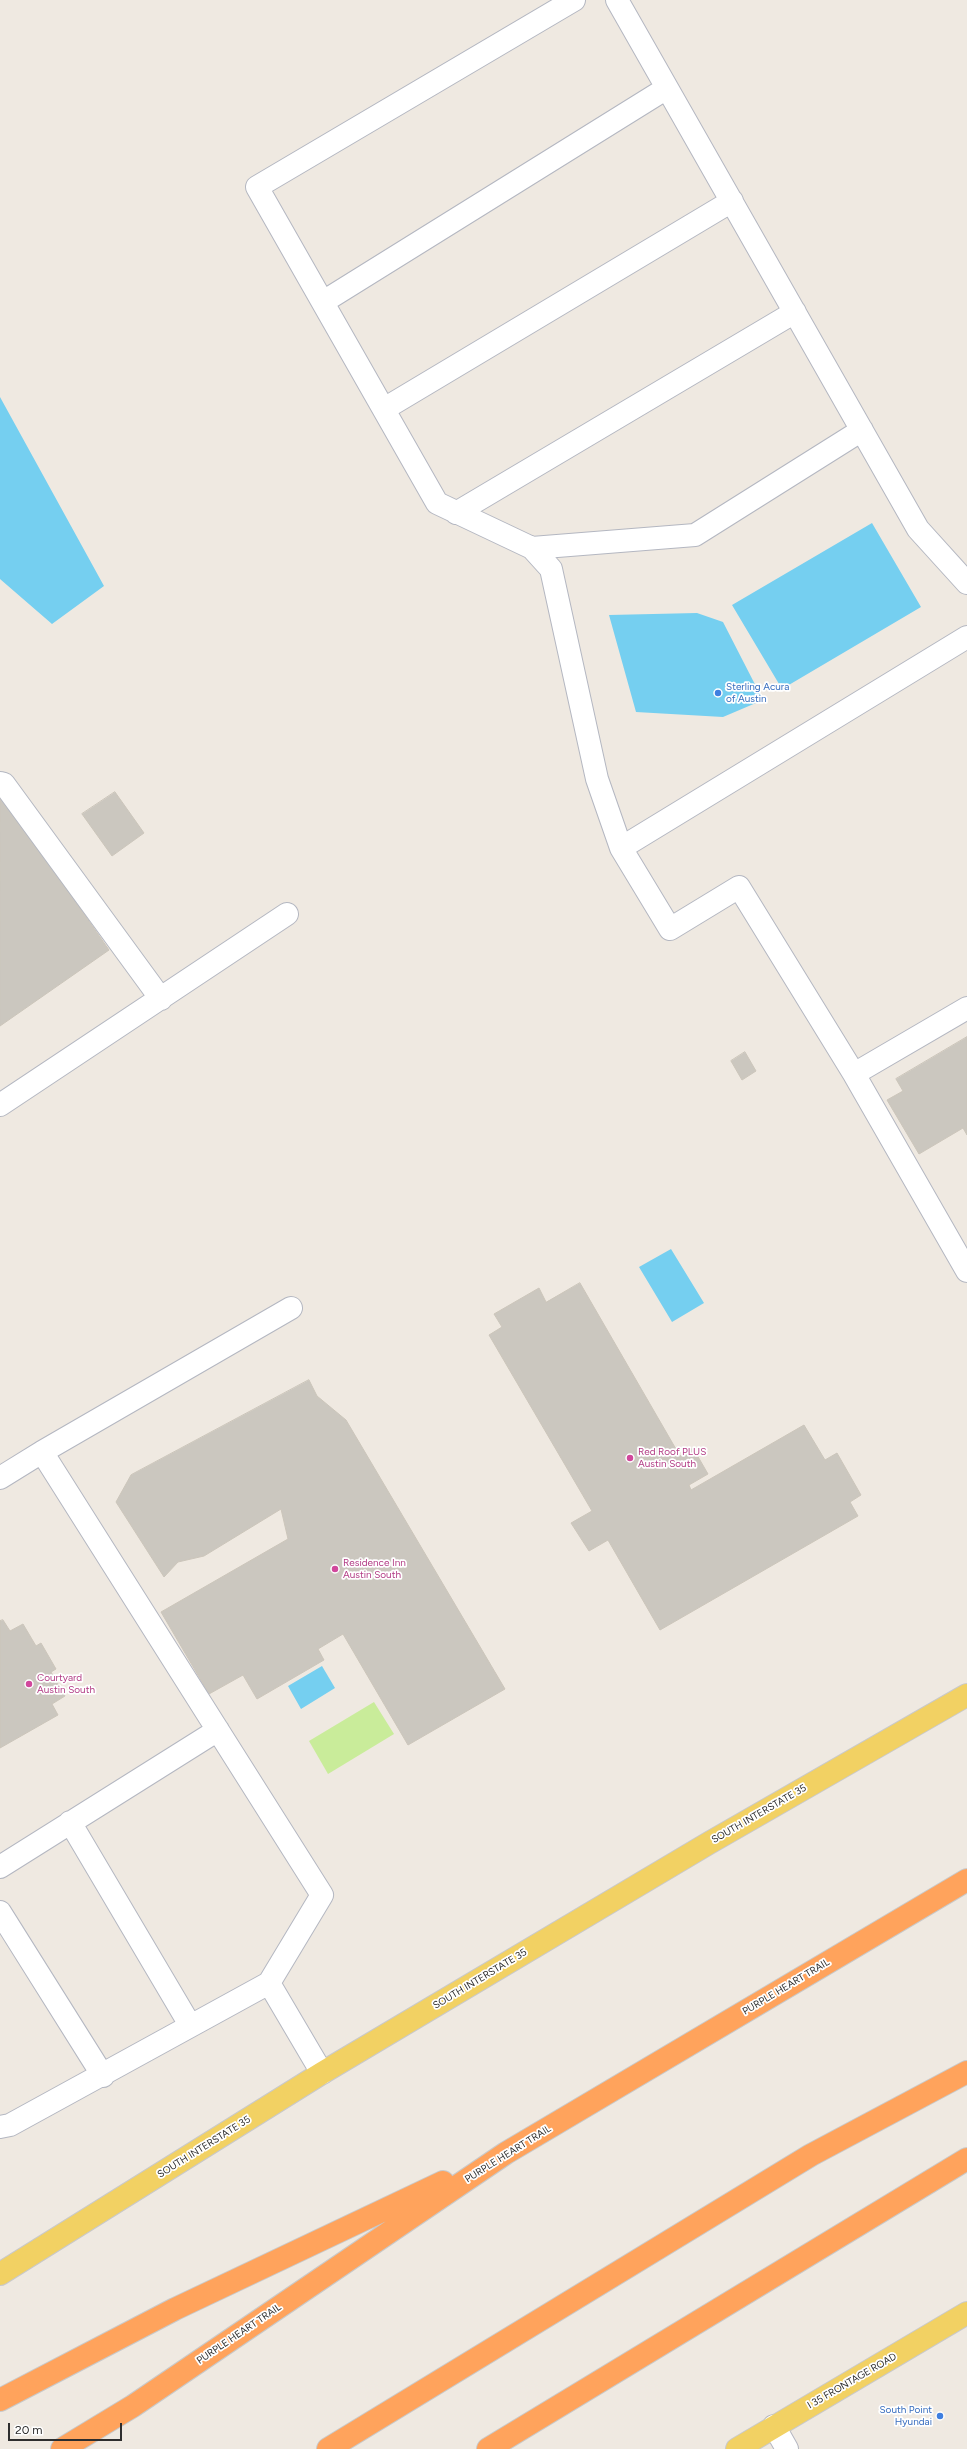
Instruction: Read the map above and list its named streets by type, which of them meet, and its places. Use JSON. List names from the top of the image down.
{
  "streets": {
    "highway": ["PURPLE HEART TRAIL"],
    "main road": ["SOUTH INTERSTATE 35", "I 35 FRONTAGE ROAD"]
  },
  "places": [
    "Sterling Acura of Austin",
    "Red Roof PLUS Austin South",
    "Residence Inn Austin South",
    "Courtyard Austin South",
    "South Point Hyundai"
  ],
  "scale_bar": "20 m"
}
